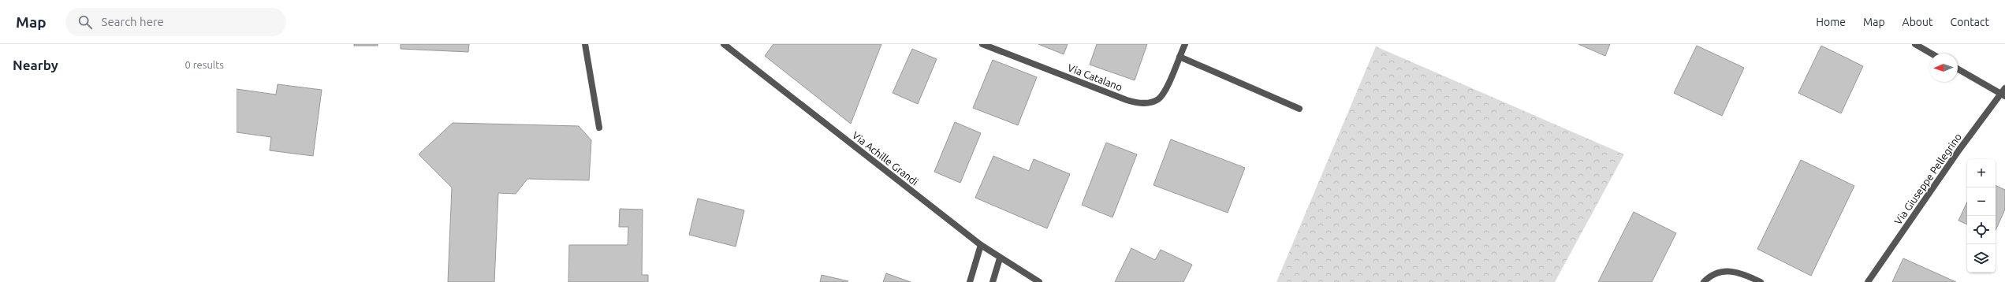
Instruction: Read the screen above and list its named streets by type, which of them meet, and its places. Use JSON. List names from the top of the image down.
{
  "streets": {
    "street": ["Via Catalano", "Via Achille Grandi", "Via Giuseppe Pellegrino"]
  },
  "north": "left",
  "page": {
    "header": "Map",
    "search": "Search here",
    "nav": [
      "Home",
      "Map",
      "About",
      "Contact"
    ],
    "heading": ["Nearby", "0 results"],
    "map_buttons": ["+", "−"]
  }
}
